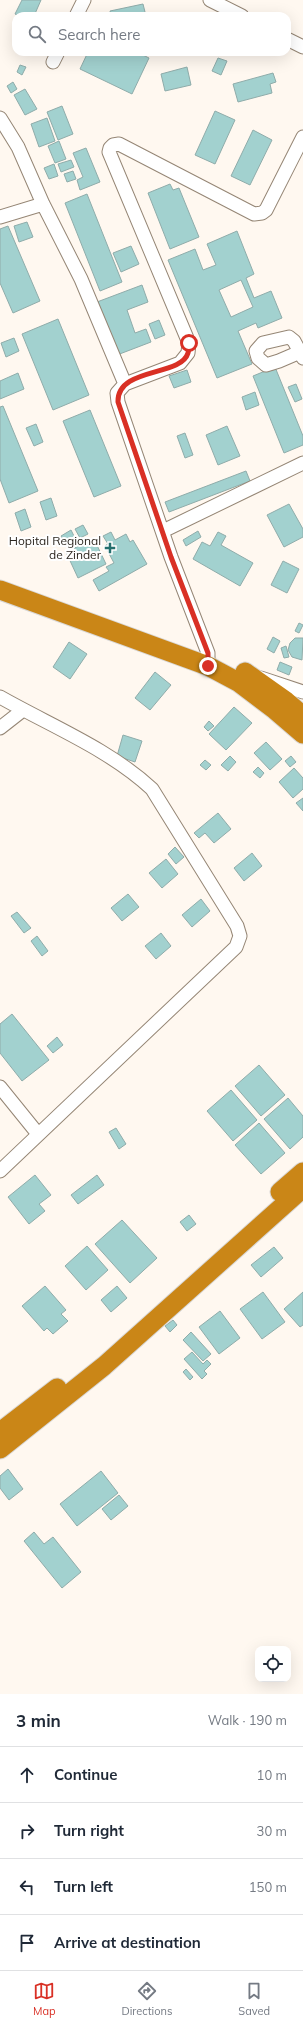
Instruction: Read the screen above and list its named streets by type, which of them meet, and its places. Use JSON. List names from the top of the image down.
{
  "places": {
    "health": ["Hopital Regional de Zinder"]
  },
  "page": {
    "search": "Search here",
    "heading": ["3 min", "Walk · 190 m"],
    "list": [
      ["Continue", "10 m"],
      ["Turn right", "30 m"],
      ["Turn left", "150 m"],
      "Arrive at destination"
    ],
    "nav": ["Map", "Directions", "Saved"]
  }
}
